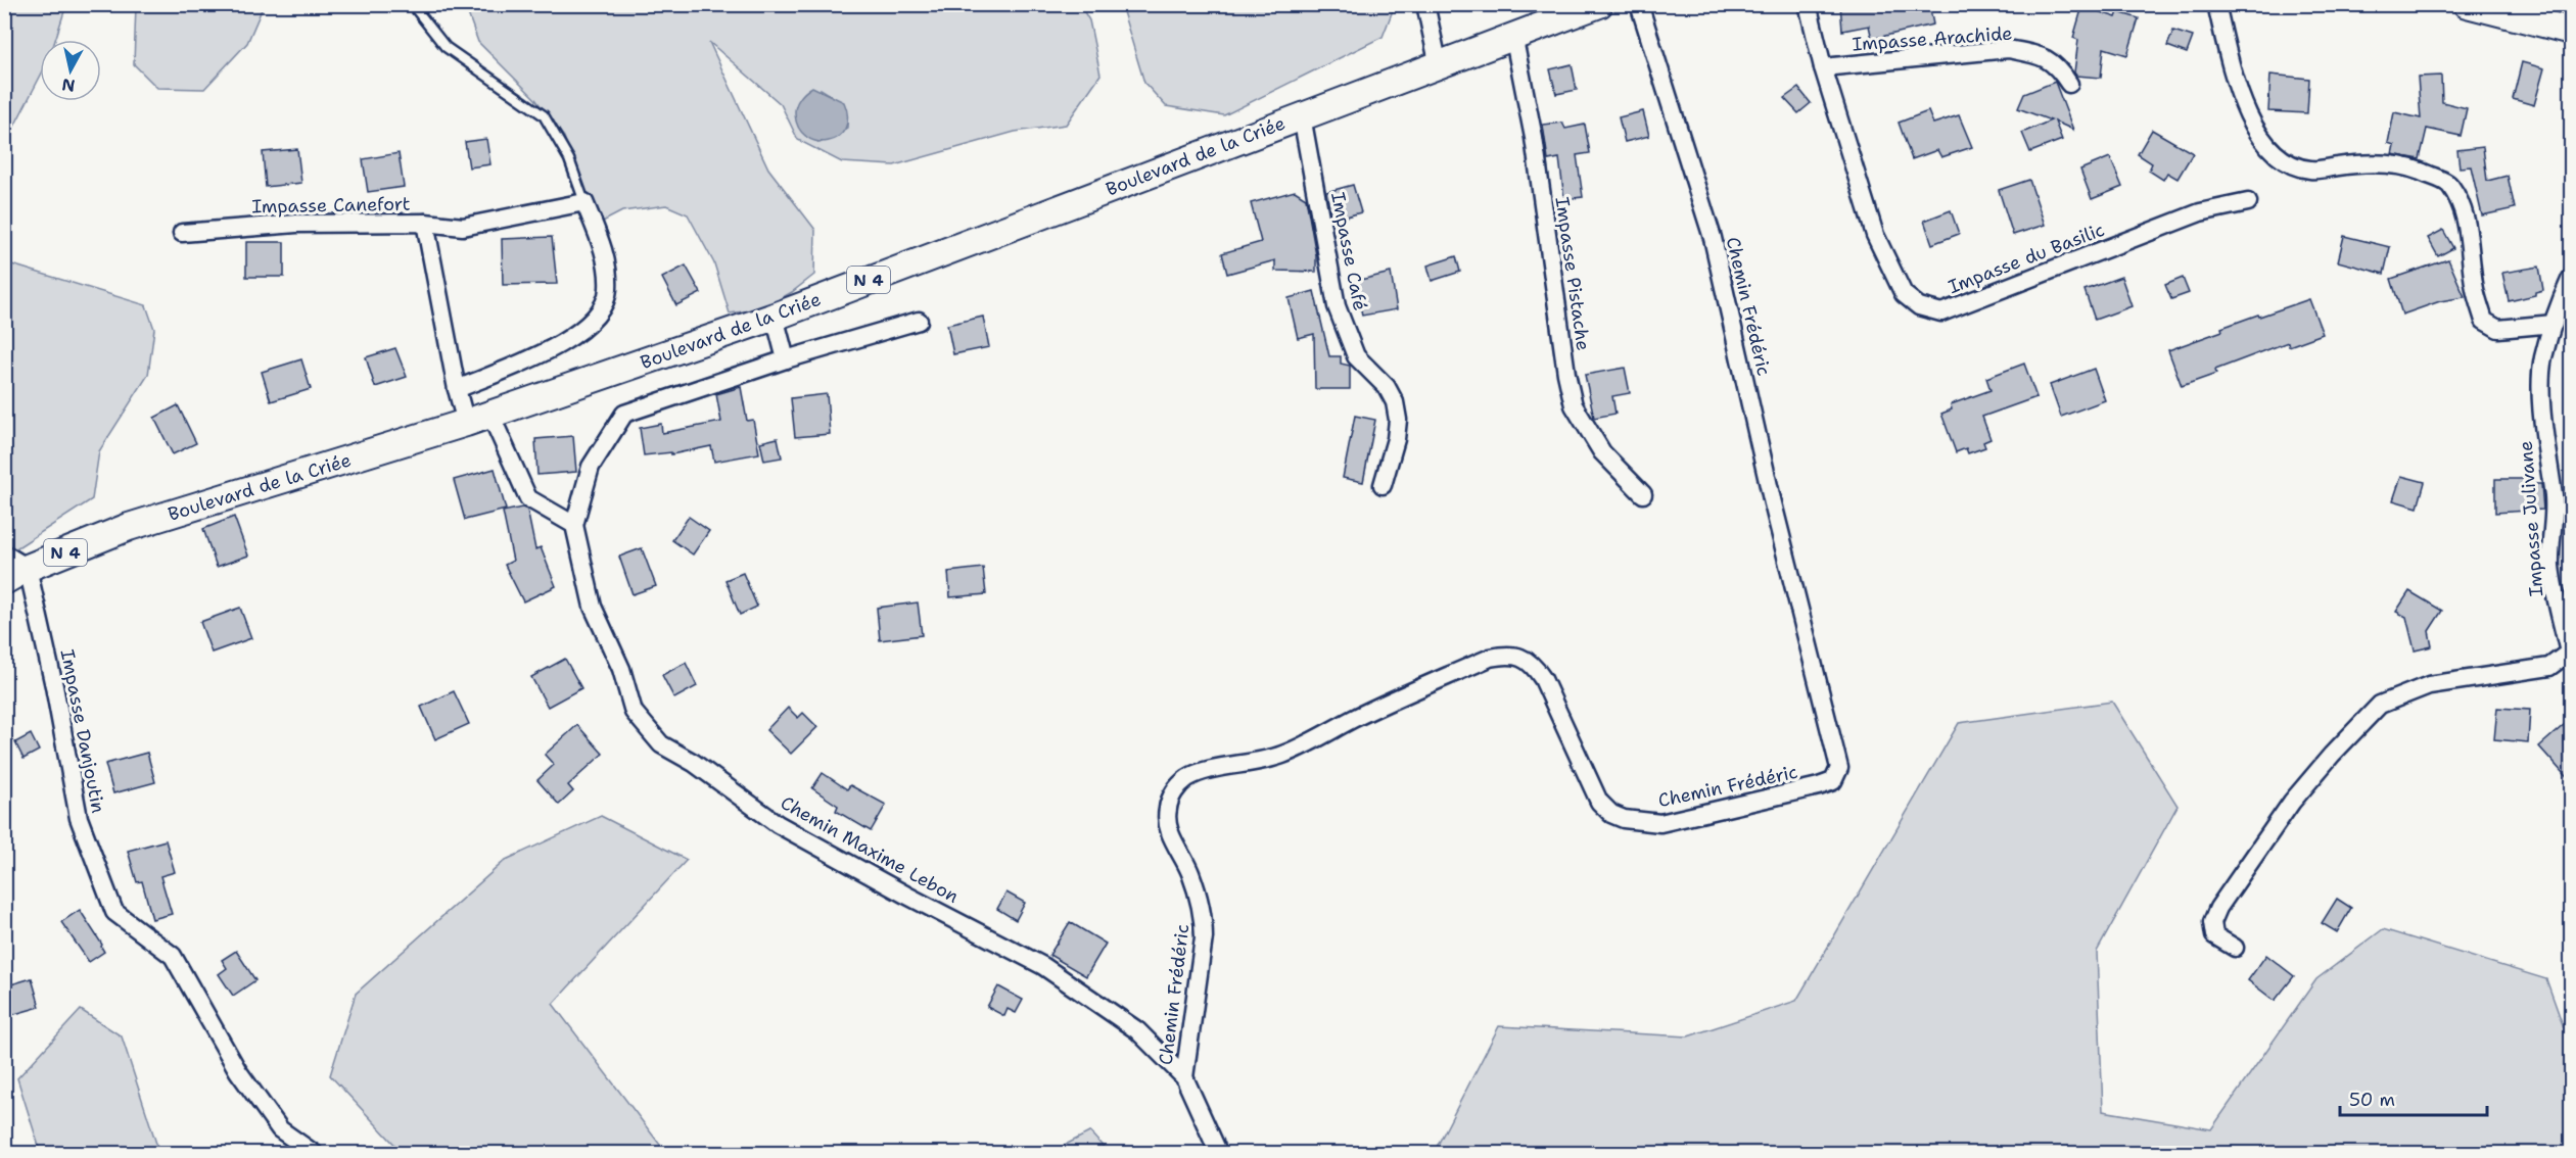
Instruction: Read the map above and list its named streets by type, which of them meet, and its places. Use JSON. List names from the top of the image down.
{
  "streets": {
    "main road": ["Boulevard de la Criée", "N 4"],
    "street": [
      "Impasse Arachide",
      "Impasse Canefort",
      "Impasse Café",
      "Impasse du Basilic",
      "Impasse Pistache",
      "Chemin Frédéric",
      "Impasse Julivane",
      "Impasse Danjoutin",
      "Chemin Maxime Lebon"
    ]
  },
  "crossings": [
    ["Impasse Arachide", "Impasse du Basilic"],
    ["Boulevard de la Criée", "Impasse Canefort"],
    ["Boulevard de la Criée", "Impasse Café"],
    ["Boulevard de la Criée", "Impasse Pistache"],
    ["Boulevard de la Criée", "N 4"],
    ["Boulevard de la Criée", "Impasse Danjoutin"],
    ["N 4", "Impasse Danjoutin"],
    ["Chemin Frédéric", "Chemin Maxime Lebon"]
  ],
  "scale_bar": "50 m",
  "north": "bottom"
}
